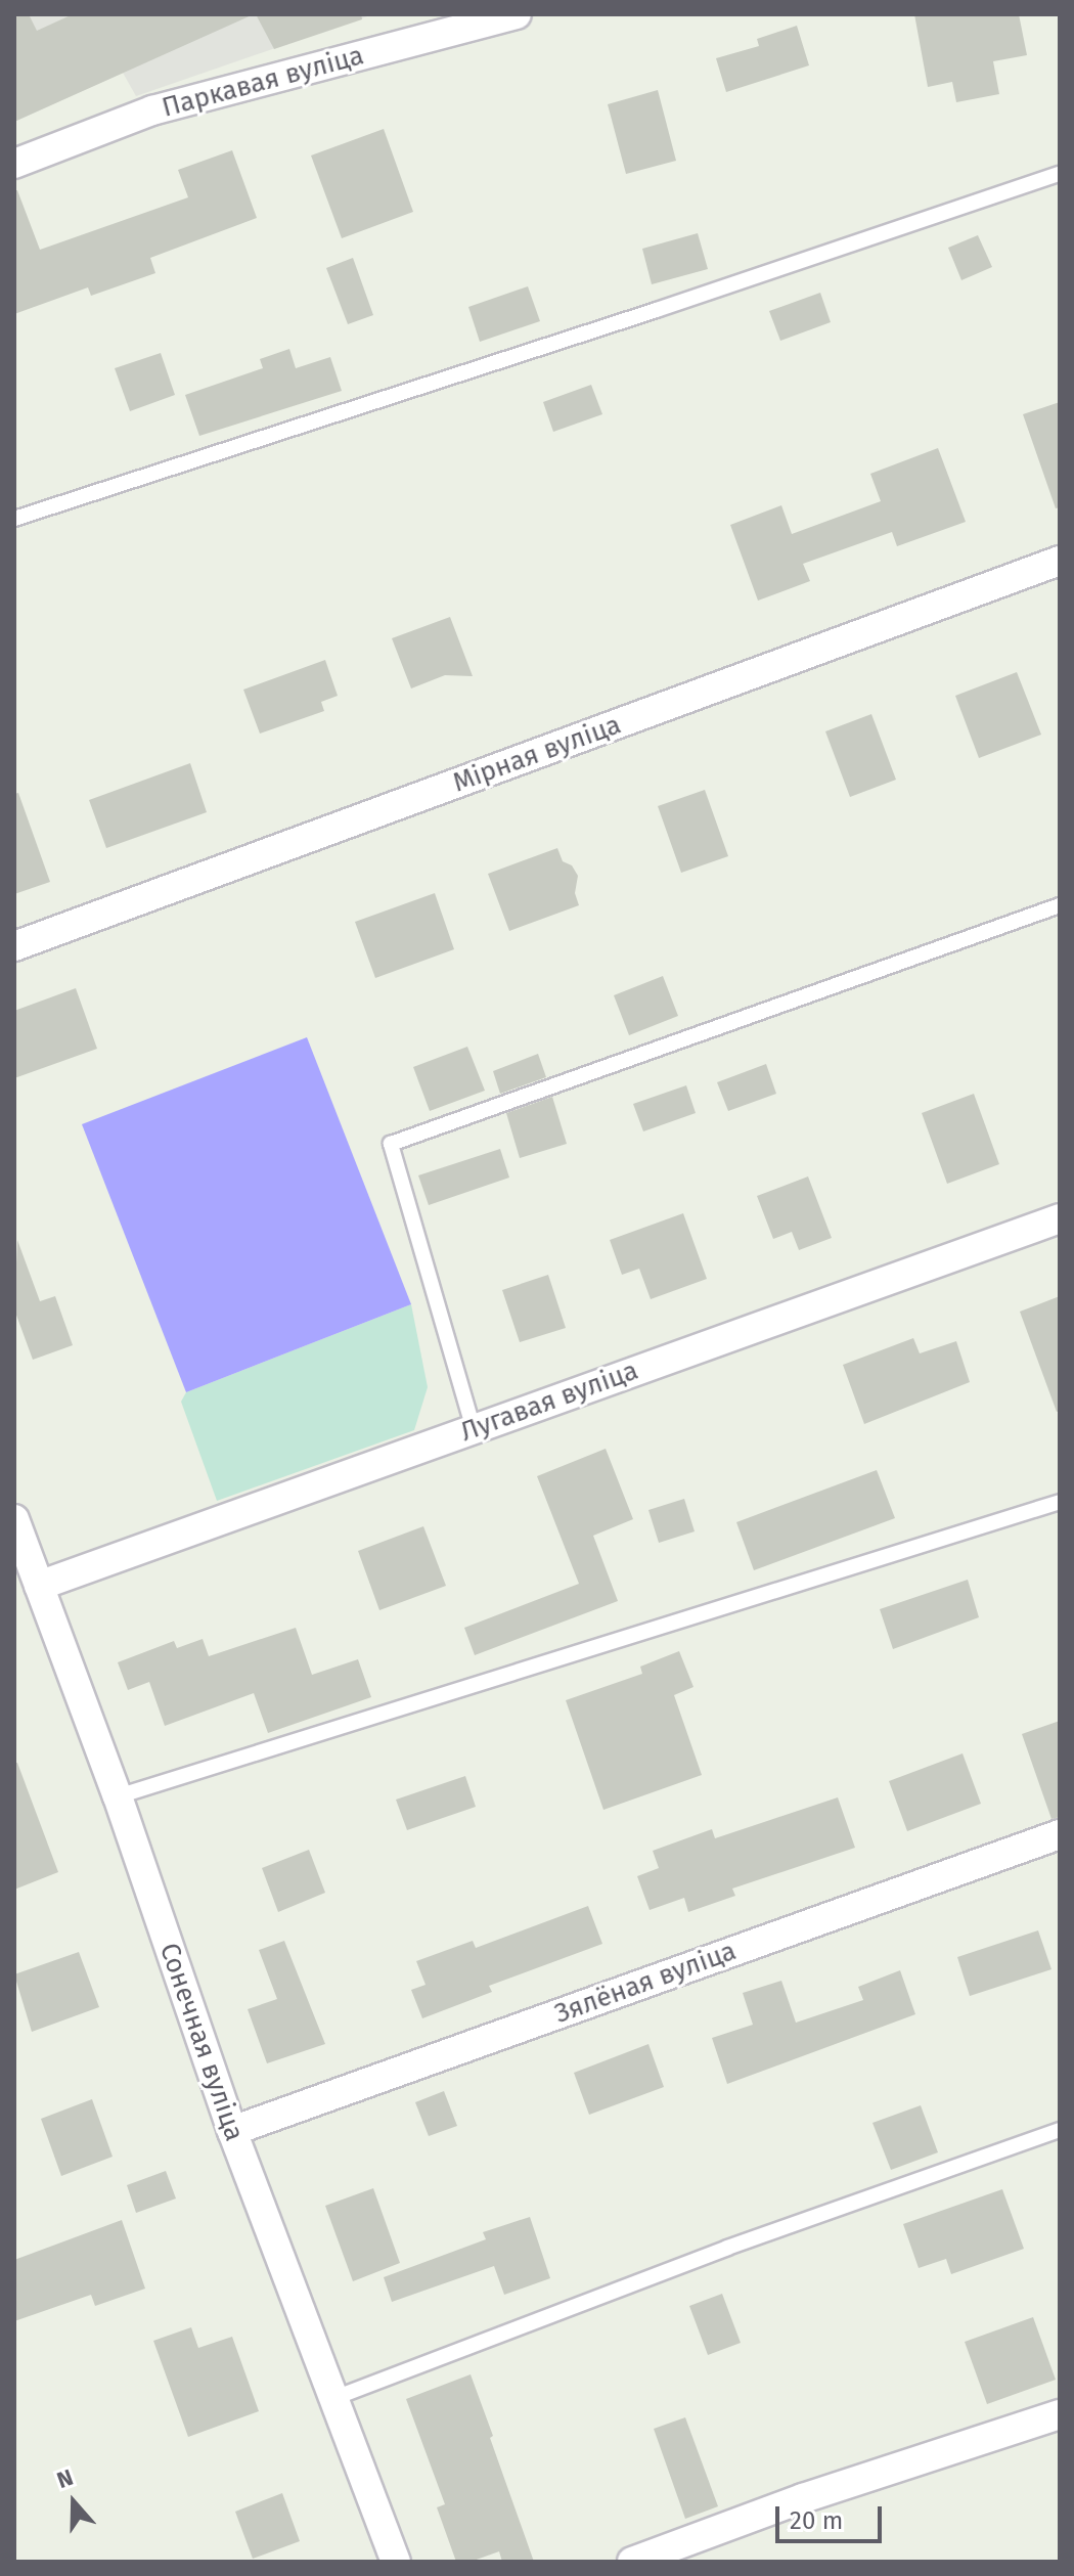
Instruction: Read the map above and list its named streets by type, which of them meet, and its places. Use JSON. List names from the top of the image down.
{
  "streets": {
    "street": [
      "Паркавая вуліца",
      "Мірная вуліца",
      "Лугавая вуліца",
      "Зялёная вуліца",
      "Сонечная вуліца"
    ]
  },
  "crossings": [
    ["Лугавая вуліца", "Сонечная вуліца"],
    ["Зялёная вуліца", "Сонечная вуліца"]
  ],
  "scale_bar": "20 m",
  "north": "top"
}
